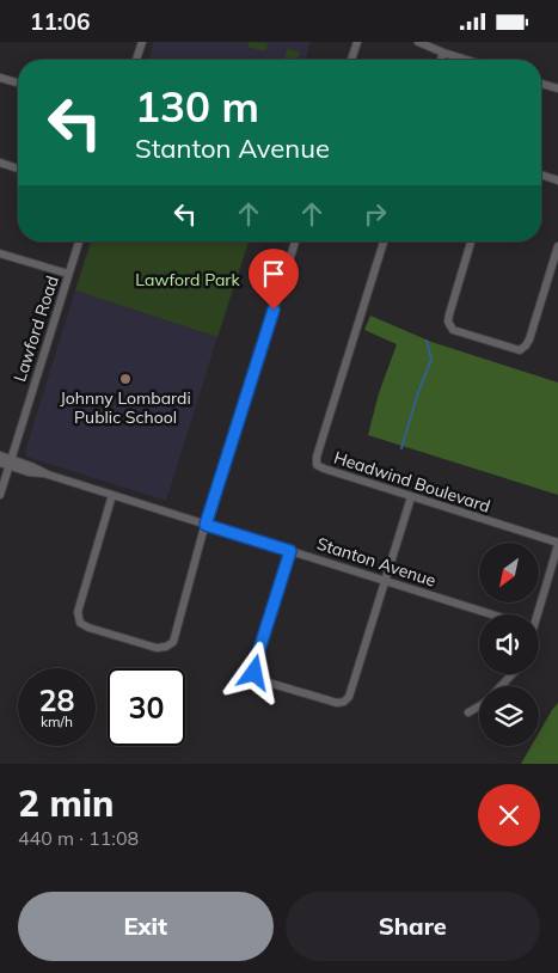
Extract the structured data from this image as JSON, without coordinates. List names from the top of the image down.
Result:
{
  "streets": {
    "street": ["Lawford Road", "Headwind Boulevard", "Stanton Avenue"]
  },
  "crossings": [
    ["Lawford Road", "Stanton Avenue"]
  ],
  "parks": ["Lawford Park"],
  "places": ["Johnny Lombardi Public School"],
  "north": "bottom left",
  "page": {
    "status": "11:06",
    "turn": ["130 m", "Stanton Avenue"],
    "speed": "28 km/h",
    "limit": "30",
    "heading": ["2 min", "440 m · 11:08"],
    "buttons": ["Exit", "Share"]
  }
}
